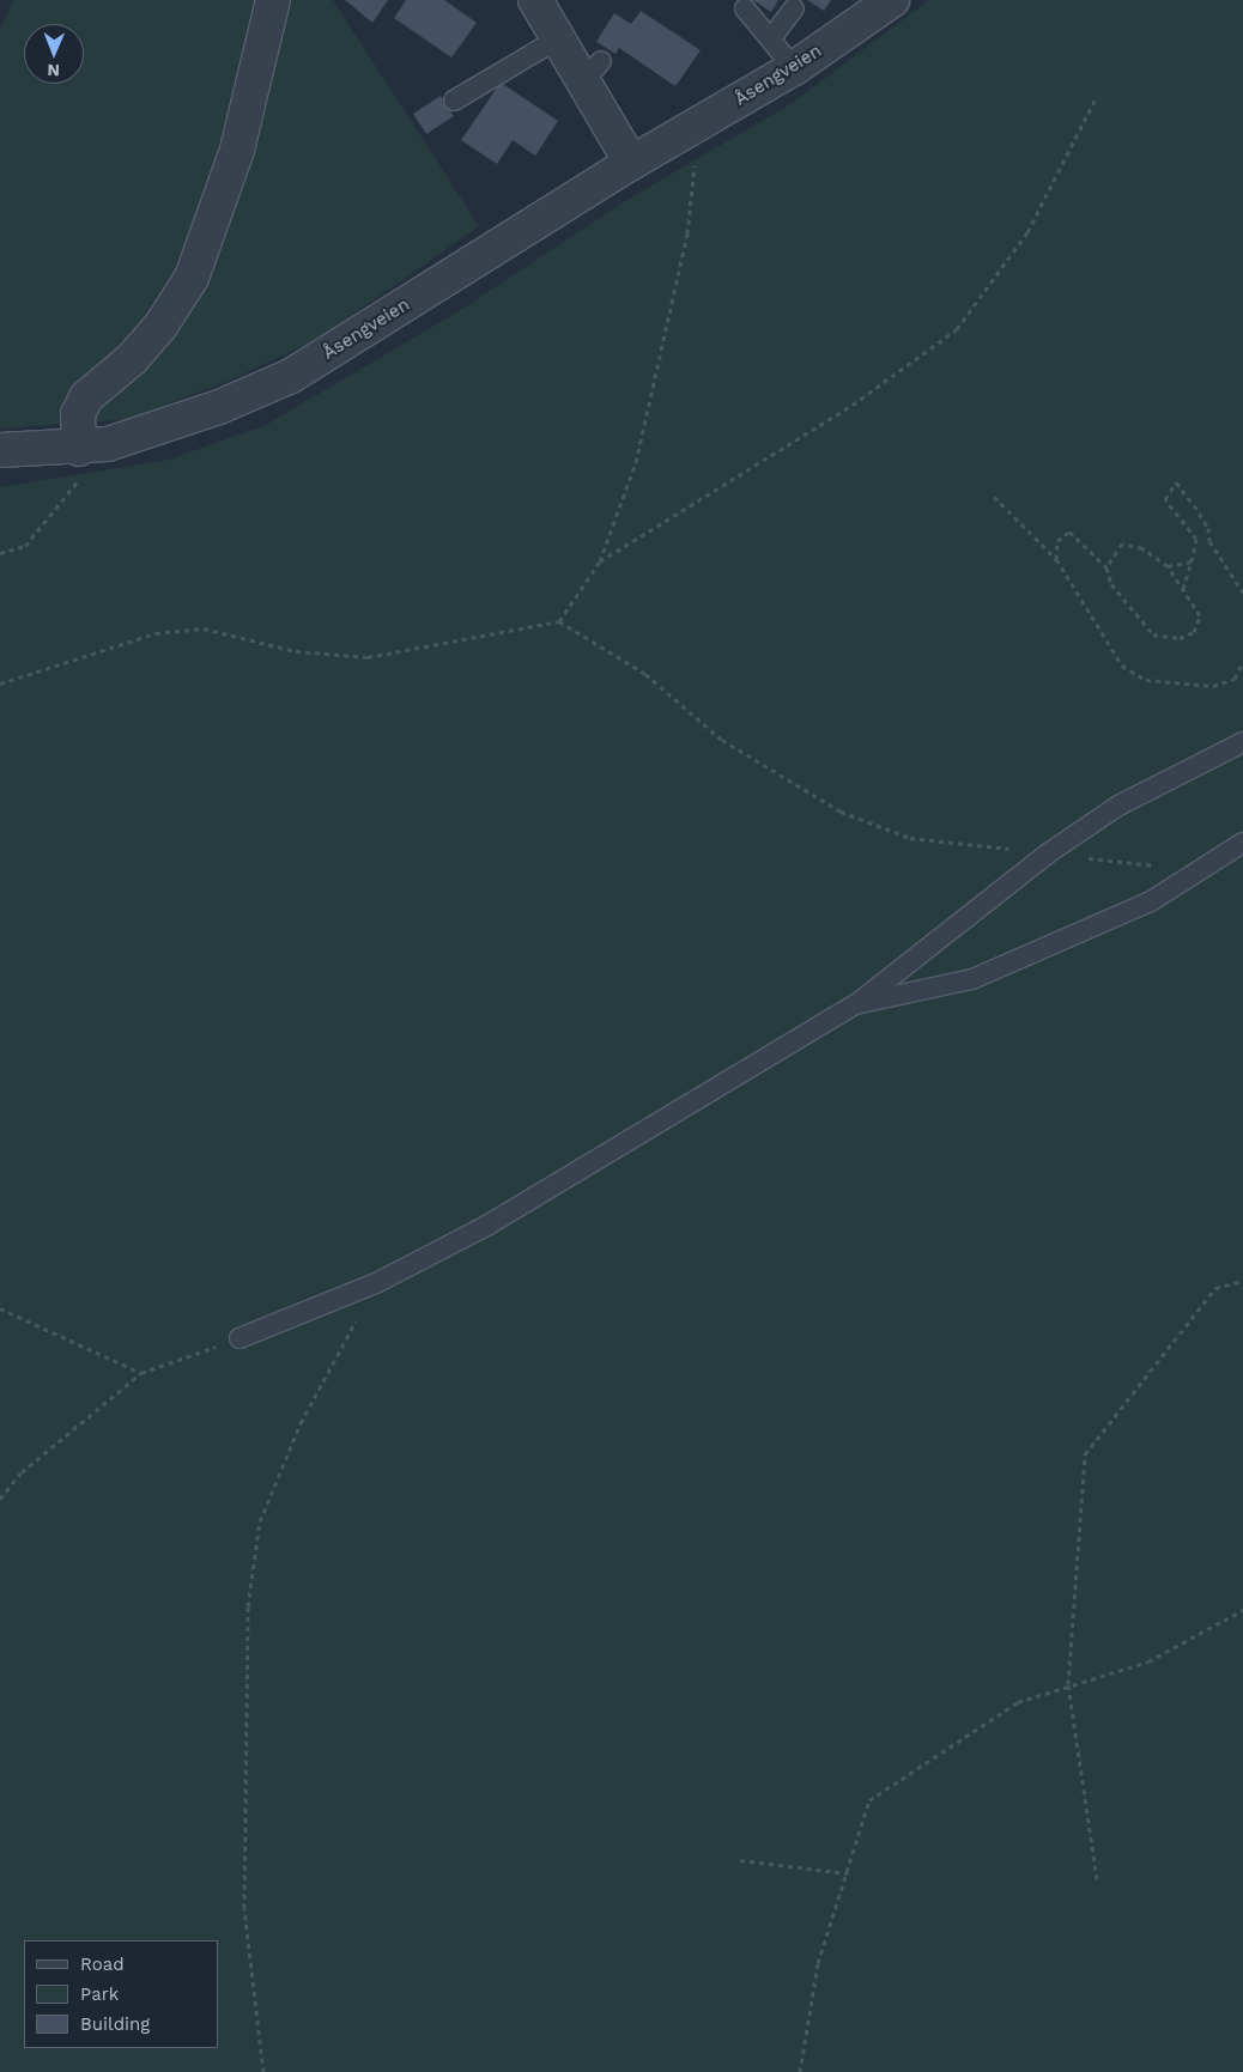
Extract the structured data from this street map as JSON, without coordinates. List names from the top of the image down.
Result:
{
  "streets": {
    "street": ["Åsengveien"]
  },
  "legend": ["Road", "Park", "Building"],
  "north": "bottom"
}
